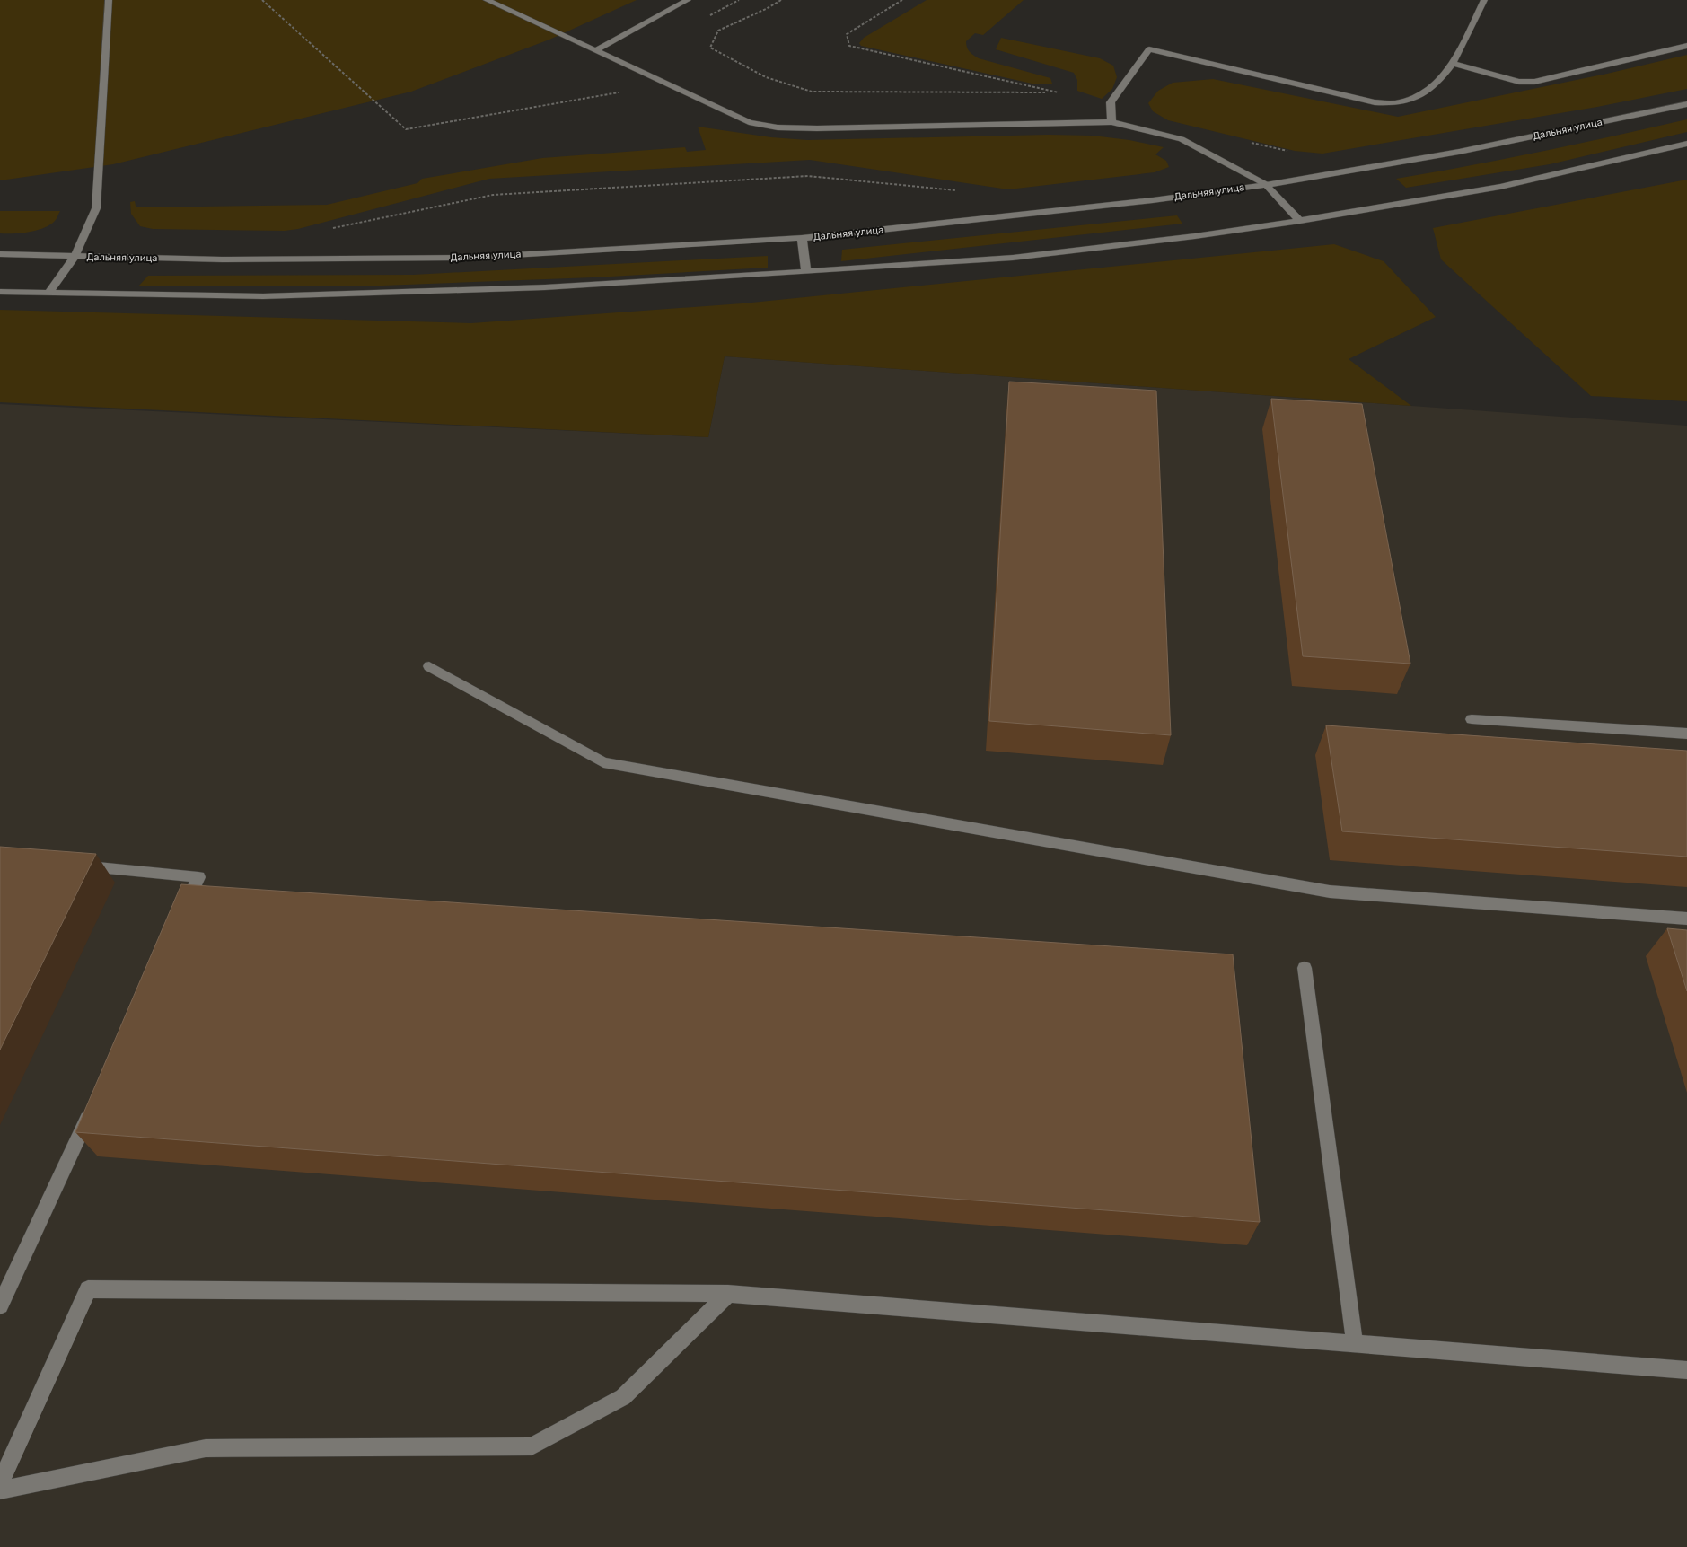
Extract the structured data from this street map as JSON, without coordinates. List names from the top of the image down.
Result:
{
  "streets": {
    "main road": ["Дальняя улица"]
  }
}
